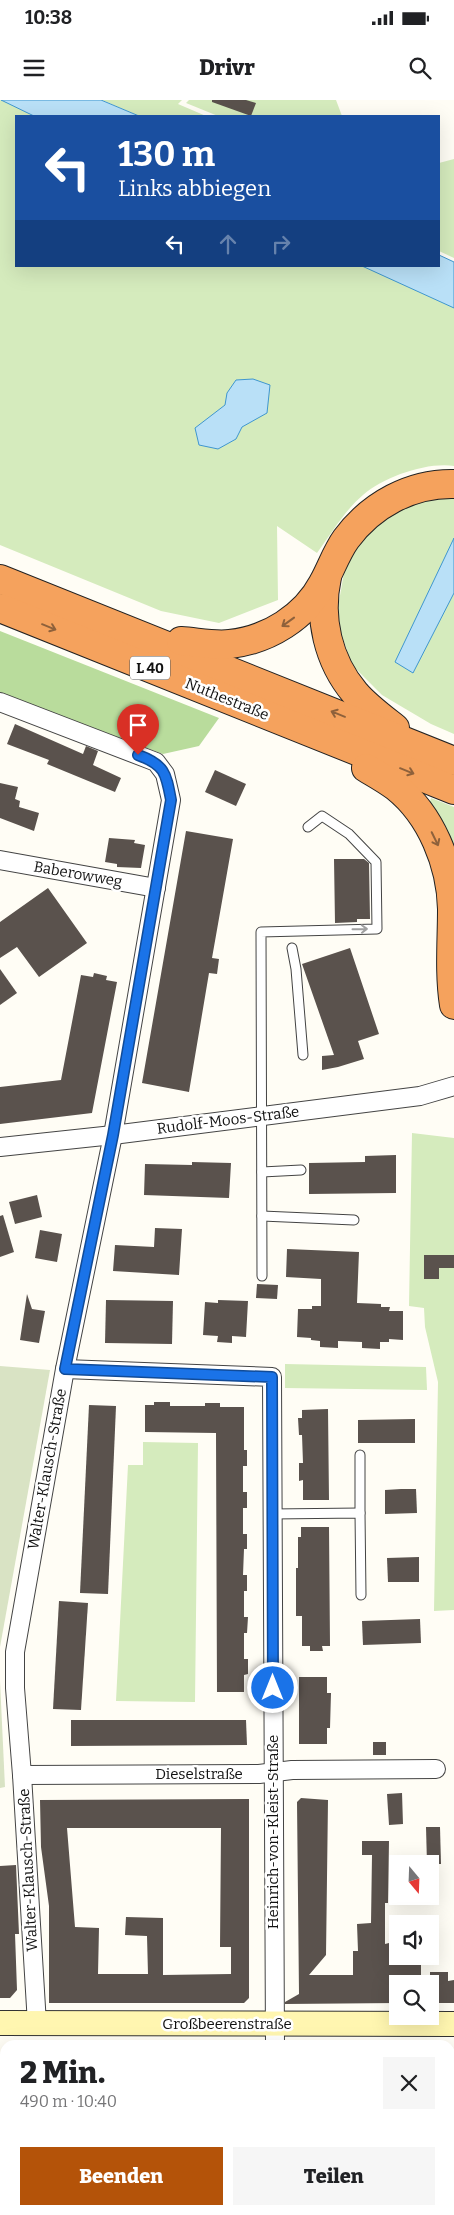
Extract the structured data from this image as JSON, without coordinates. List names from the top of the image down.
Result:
{
  "streets": {
    "highway": ["L 40", "Nuthestraße"],
    "street": [
      "Baberowweg",
      "Rudolf-Moos-Straße",
      "Walter-Klausch-Straße",
      "Dieselstraße",
      "Heinrich-von-Kleist-Straße",
      "Großbeerenstraße"
    ]
  },
  "crossings": [
    ["Baberowweg", "Walter-Klausch-Straße"],
    ["Rudolf-Moos-Straße", "Walter-Klausch-Straße"],
    ["Walter-Klausch-Straße", "Dieselstraße"],
    ["Walter-Klausch-Straße", "Heinrich-von-Kleist-Straße"],
    ["Walter-Klausch-Straße", "Großbeerenstraße"],
    ["Dieselstraße", "Heinrich-von-Kleist-Straße"],
    ["Heinrich-von-Kleist-Straße", "Großbeerenstraße"]
  ],
  "north": "bottom",
  "page": {
    "status": "10:38",
    "header": "Drivr",
    "turn": ["130 m", "Links abbiegen"],
    "heading": ["2 Min.", "490 m · 10:40"],
    "buttons": ["Beenden", "Teilen"]
  }
}
